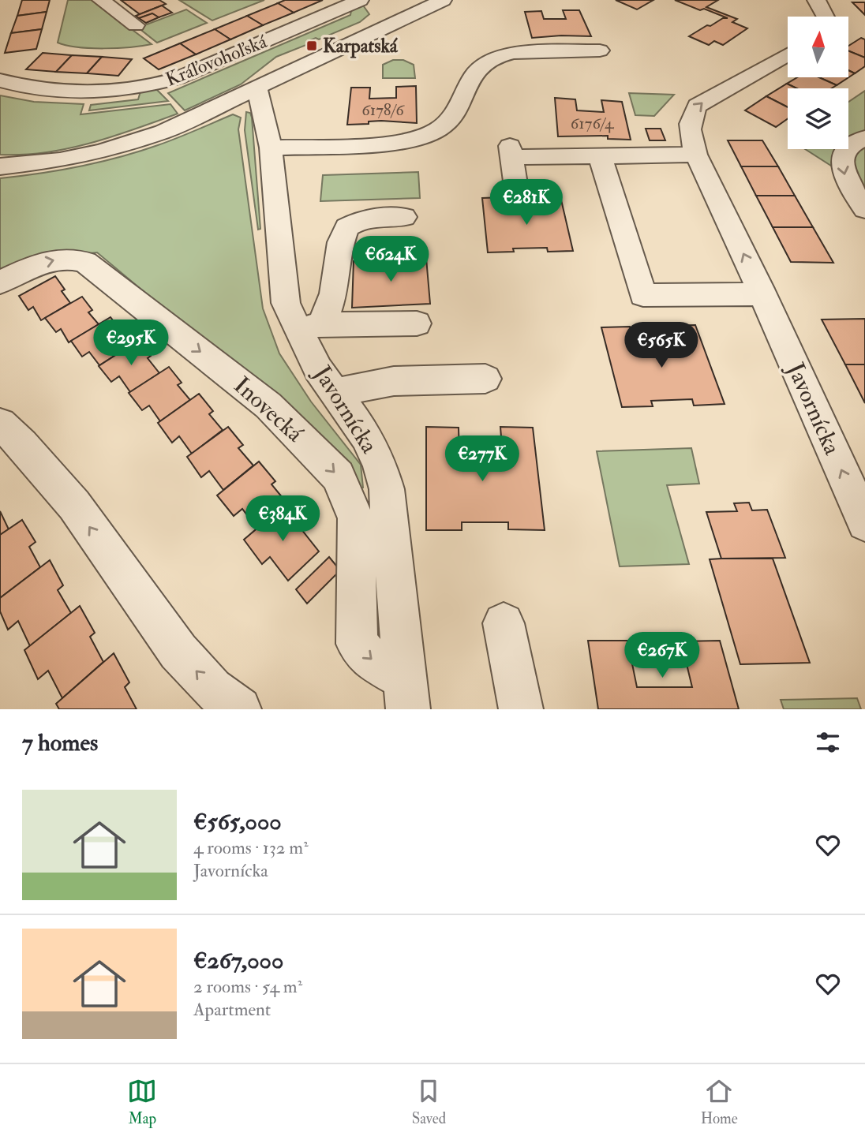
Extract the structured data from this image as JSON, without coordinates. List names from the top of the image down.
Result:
{
  "streets": {
    "street": ["Kráľovohoľská", "Javornícka", "Inovecká"]
  },
  "crossings": [
    ["Javornícka", "Inovecká"]
  ],
  "one_way": ["Javornícka"],
  "places": {
    "transit": ["Karpatská"]
  },
  "house_numbers": ["6178/6", "6176/4"],
  "north": "top",
  "page": {
    "price": [
      "€281K",
      "€624K",
      "€295K",
      "€565K",
      "€277K",
      "€384K",
      "€267K"
    ],
    "heading": "7 homes",
    "list": [
      {
        "name": "€565,000",
        "note": "4 rooms · 132 m² · Javornícka"
      },
      {
        "name": "€267,000",
        "note": "2 rooms · 54 m² · Apartment"
      }
    ],
    "tabs": ["Map", "Saved", "Home"]
  }
}
